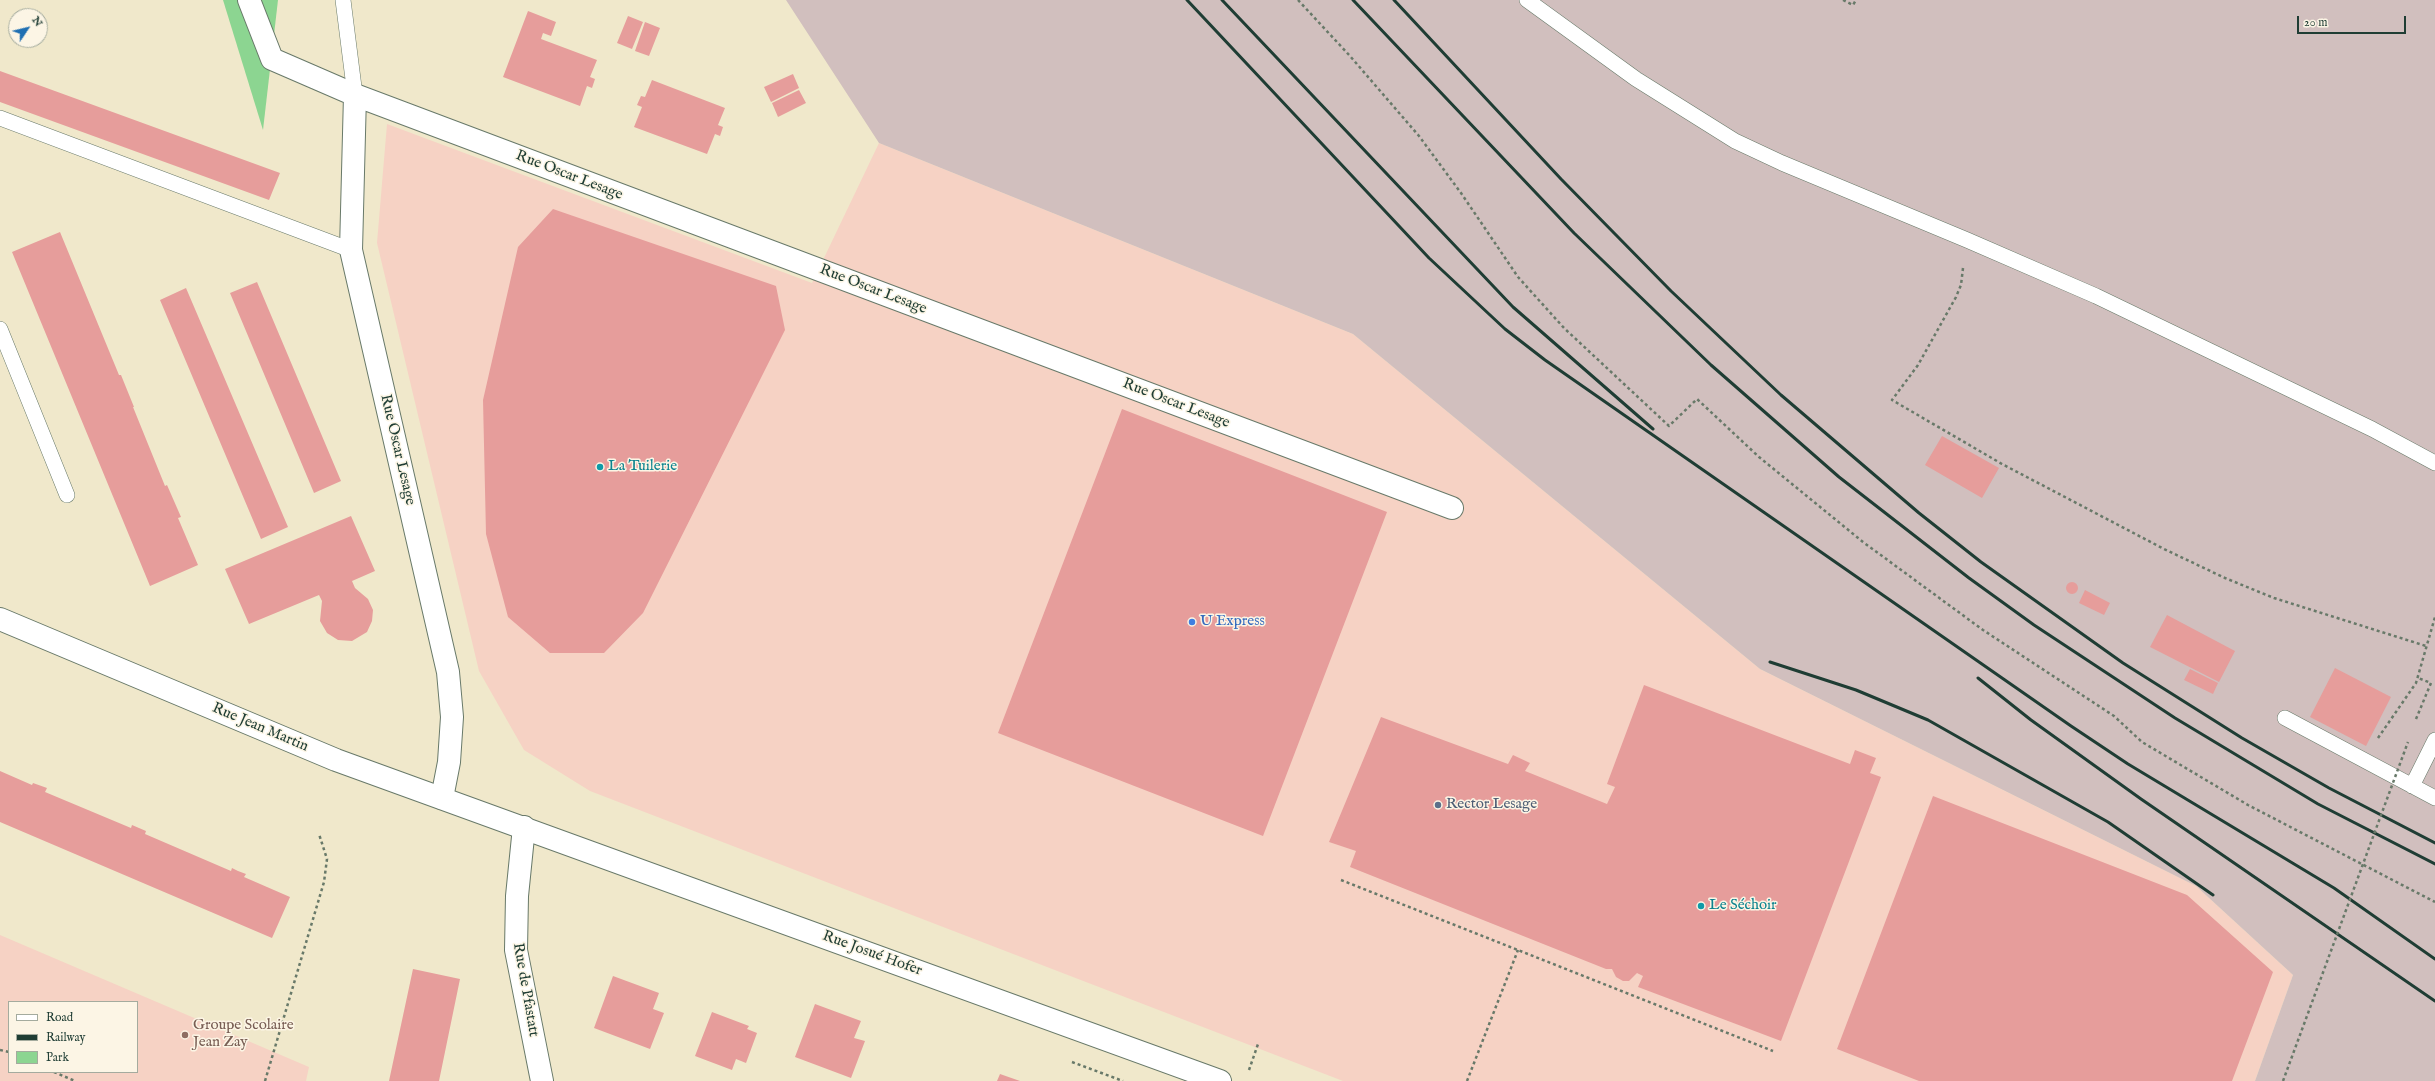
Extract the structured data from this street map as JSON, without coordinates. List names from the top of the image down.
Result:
{
  "streets": {
    "street": [
      "Rue Oscar Lesage",
      "Rue Jean Martin",
      "Rue Josué Hofer",
      "Rue de Pfastatt"
    ]
  },
  "crossings": [
    ["Rue Oscar Lesage", "Rue Jean Martin"],
    ["Rue Jean Martin", "Rue Josué Hofer"],
    ["Rue Jean Martin", "Rue de Pfastatt"],
    ["Rue Josué Hofer", "Rue de Pfastatt"]
  ],
  "places": [
    "La Tuilerie",
    "U Express",
    "Rector Lesage",
    "Le Séchoir",
    "Groupe Scolaire Jean Zay"
  ],
  "legend": ["Road", "Railway", "Park"],
  "scale_bar": "20 m",
  "north": "top right"
}
